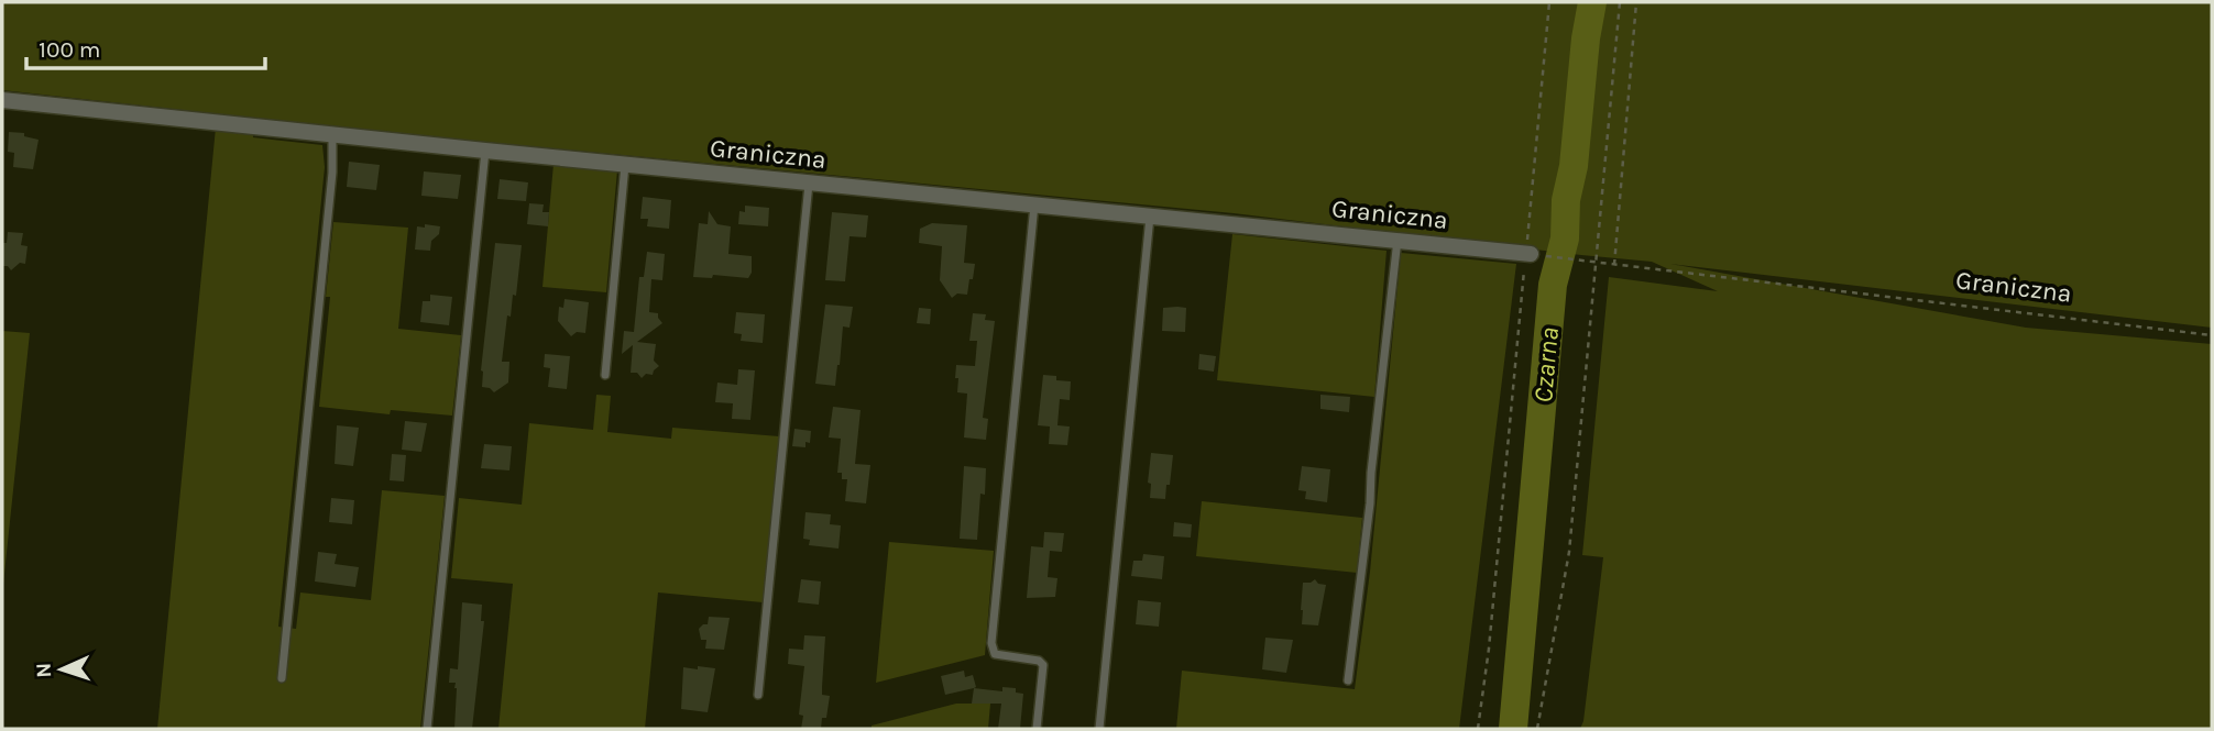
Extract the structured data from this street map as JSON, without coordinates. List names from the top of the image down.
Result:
{
  "streets": {
    "street": ["Graniczna"]
  },
  "water": ["Czarna"],
  "scale_bar": "100 m",
  "north": "left"
}
